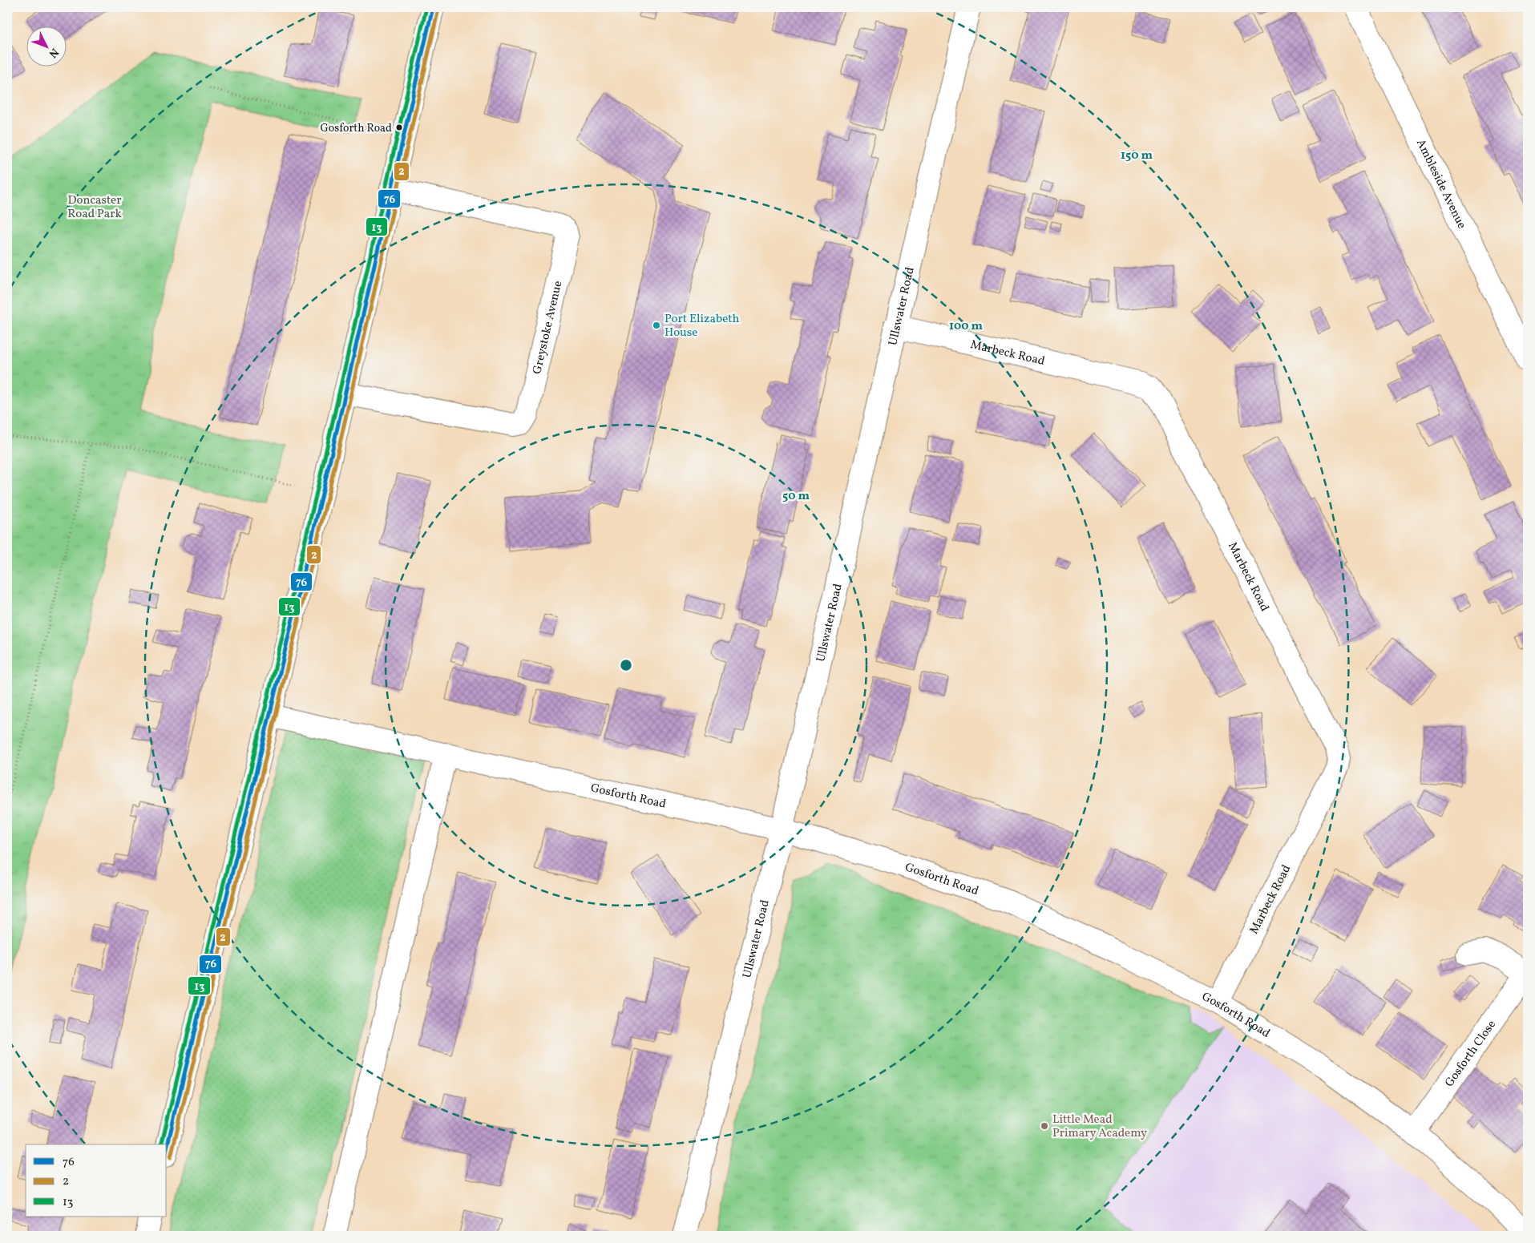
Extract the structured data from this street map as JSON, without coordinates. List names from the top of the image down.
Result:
{
  "streets": {
    "street": [
      "Ambleside Avenue",
      "Ullswater Road",
      "Greystoke Avenue",
      "Marbeck Road",
      "Gosforth Road",
      "Gosforth Close"
    ]
  },
  "crossings": [
    ["Ullswater Road", "Marbeck Road"],
    ["Ullswater Road", "Gosforth Road"],
    ["Marbeck Road", "Gosforth Road"],
    ["Gosforth Road", "Gosforth Close"]
  ],
  "parks": ["Doncaster Road Park"],
  "places": ["Gosforth Road", "Port Elizabeth House", "Little Mead Primary Academy"],
  "lines": ["transit line 76", "transit line 13", "transit line 2"],
  "legend": ["76", "2", "13"],
  "north": "bottom right",
  "rings": ["150 m", "100 m", "50 m"]
}
